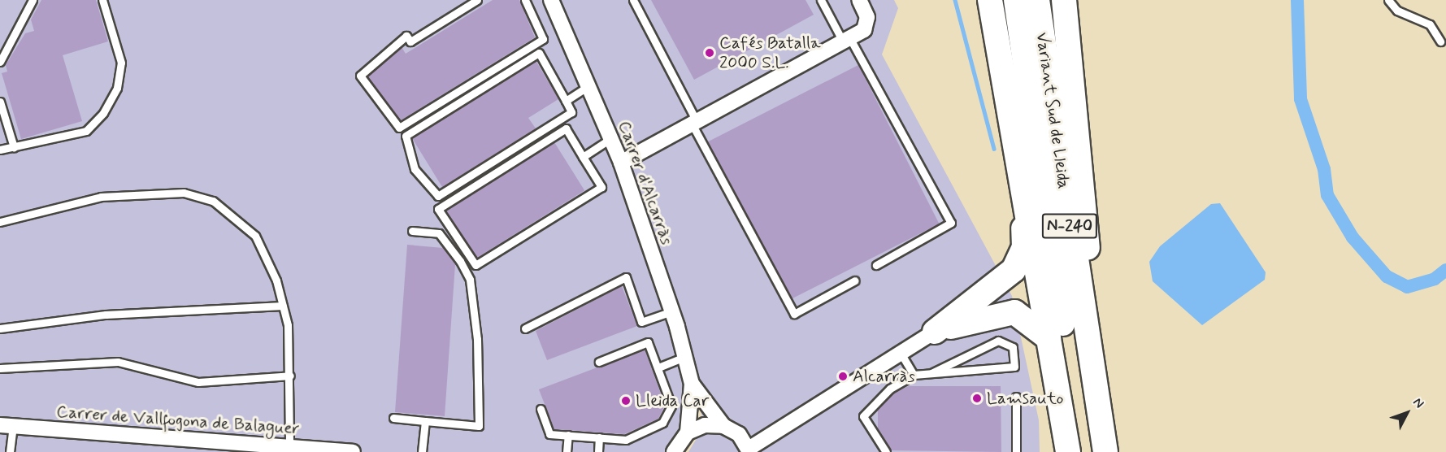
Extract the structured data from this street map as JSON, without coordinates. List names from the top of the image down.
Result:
{
  "streets": {
    "highway": ["Variant Sud de Lleida", "N-240"],
    "street": ["Carrer d'Alcarràs", "Carrer de Vallfogona de Balaguer"]
  },
  "crossings": [
    ["Variant Sud de Lleida", "N-240"]
  ],
  "places": [
    "Cafés Batalla 2000 S.L.",
    "Alcarràs",
    "Lamsauto",
    "Lleida Car"
  ],
  "north": "top right"
}
